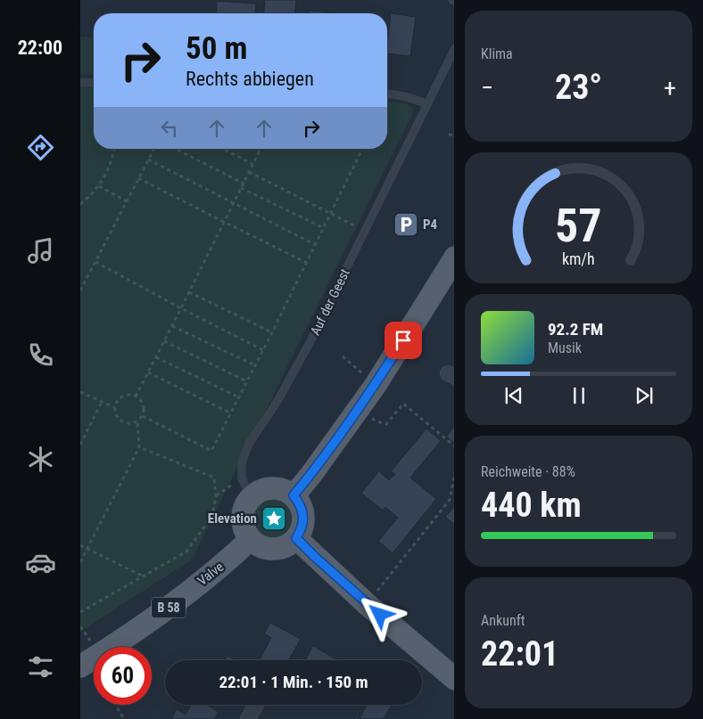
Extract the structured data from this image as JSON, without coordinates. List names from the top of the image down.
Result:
{
  "streets": {
    "main road": ["Valve", "B 58"],
    "lane": ["Auf der Geest"]
  },
  "crossings": [
    ["Auf der Geest", "Valve"]
  ],
  "places": {
    "parking": ["P4"],
    "place": ["Elevation"]
  },
  "page": {
    "tabs": "22:00",
    "tile": [
      "Klima",
      ["Reichweite · 88%", "440 km"],
      ["Ankunft", "22:01"]
    ],
    "turn": ["50 m", "Rechts abbiegen"],
    "heat": ["−", "23°", "+"],
    "song": ["92.2 FM", "Musik"],
    "limit": "60",
    "trip": "22:01 · 1 Min. · 150 m",
    "gauge": ["57", "km/h"]
  }
}
